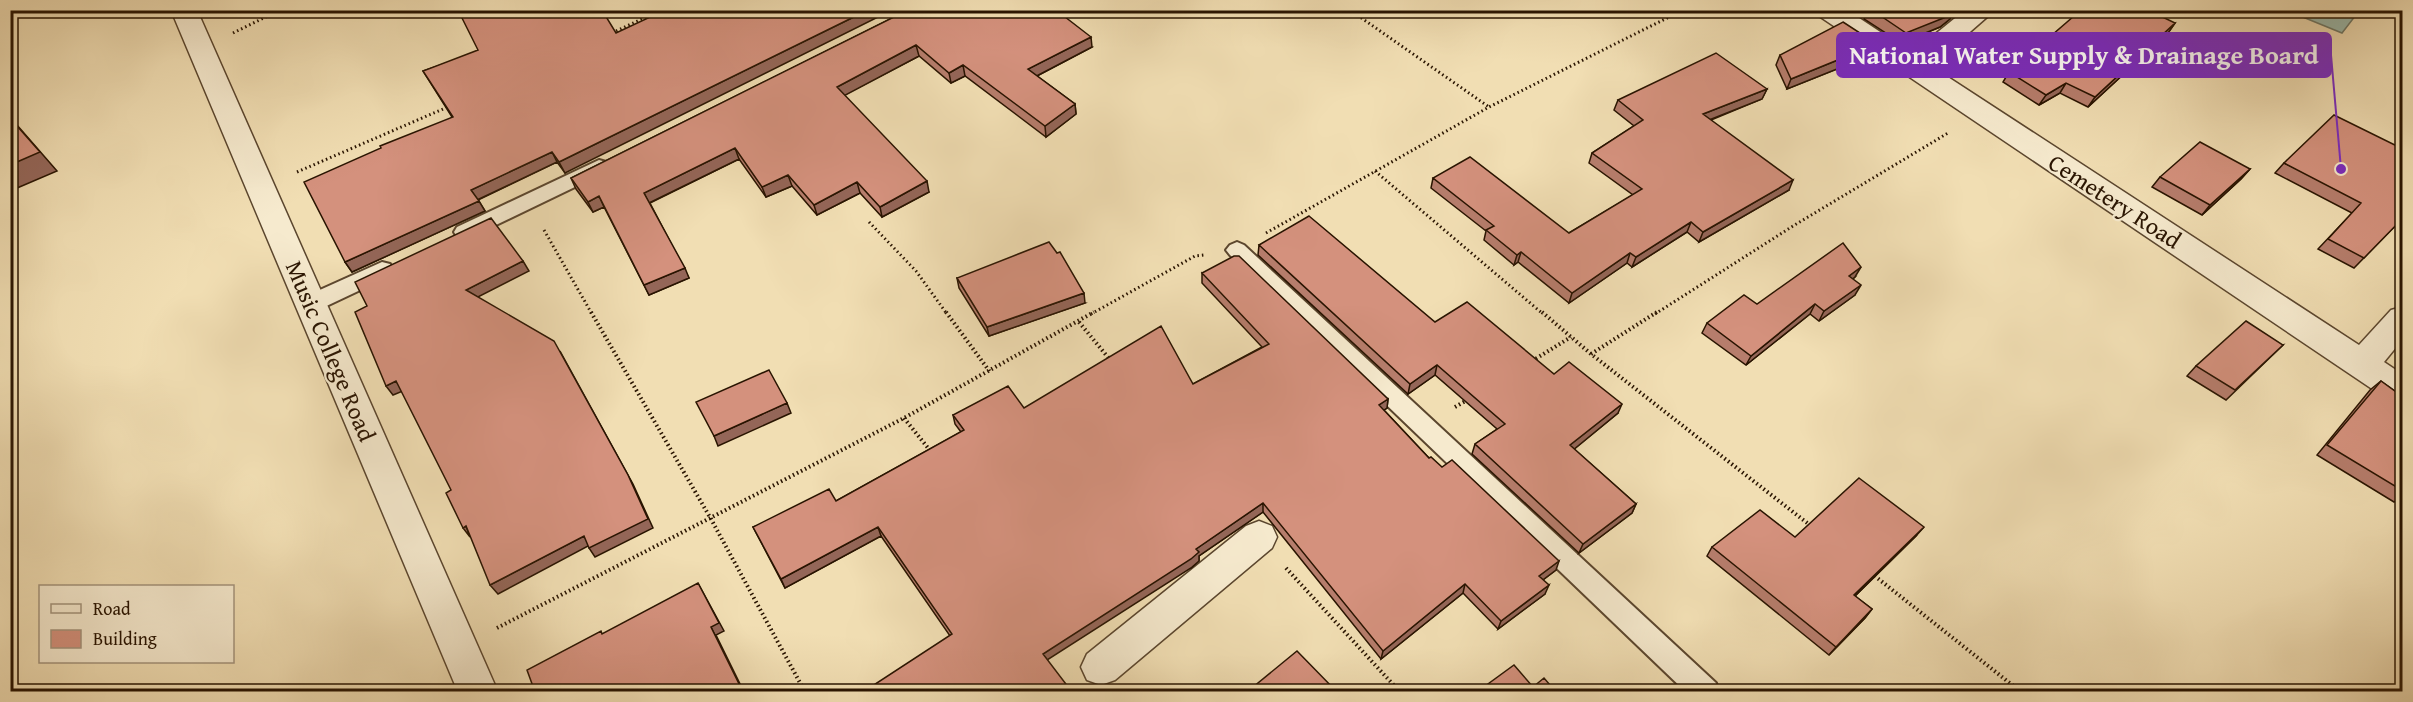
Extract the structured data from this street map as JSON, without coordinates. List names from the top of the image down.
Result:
{
  "streets": {
    "street": ["Cemetery Road", "Music College Road"]
  },
  "places": ["National Water Supply & Drainage Board"],
  "legend": ["Road", "Building"]
}
